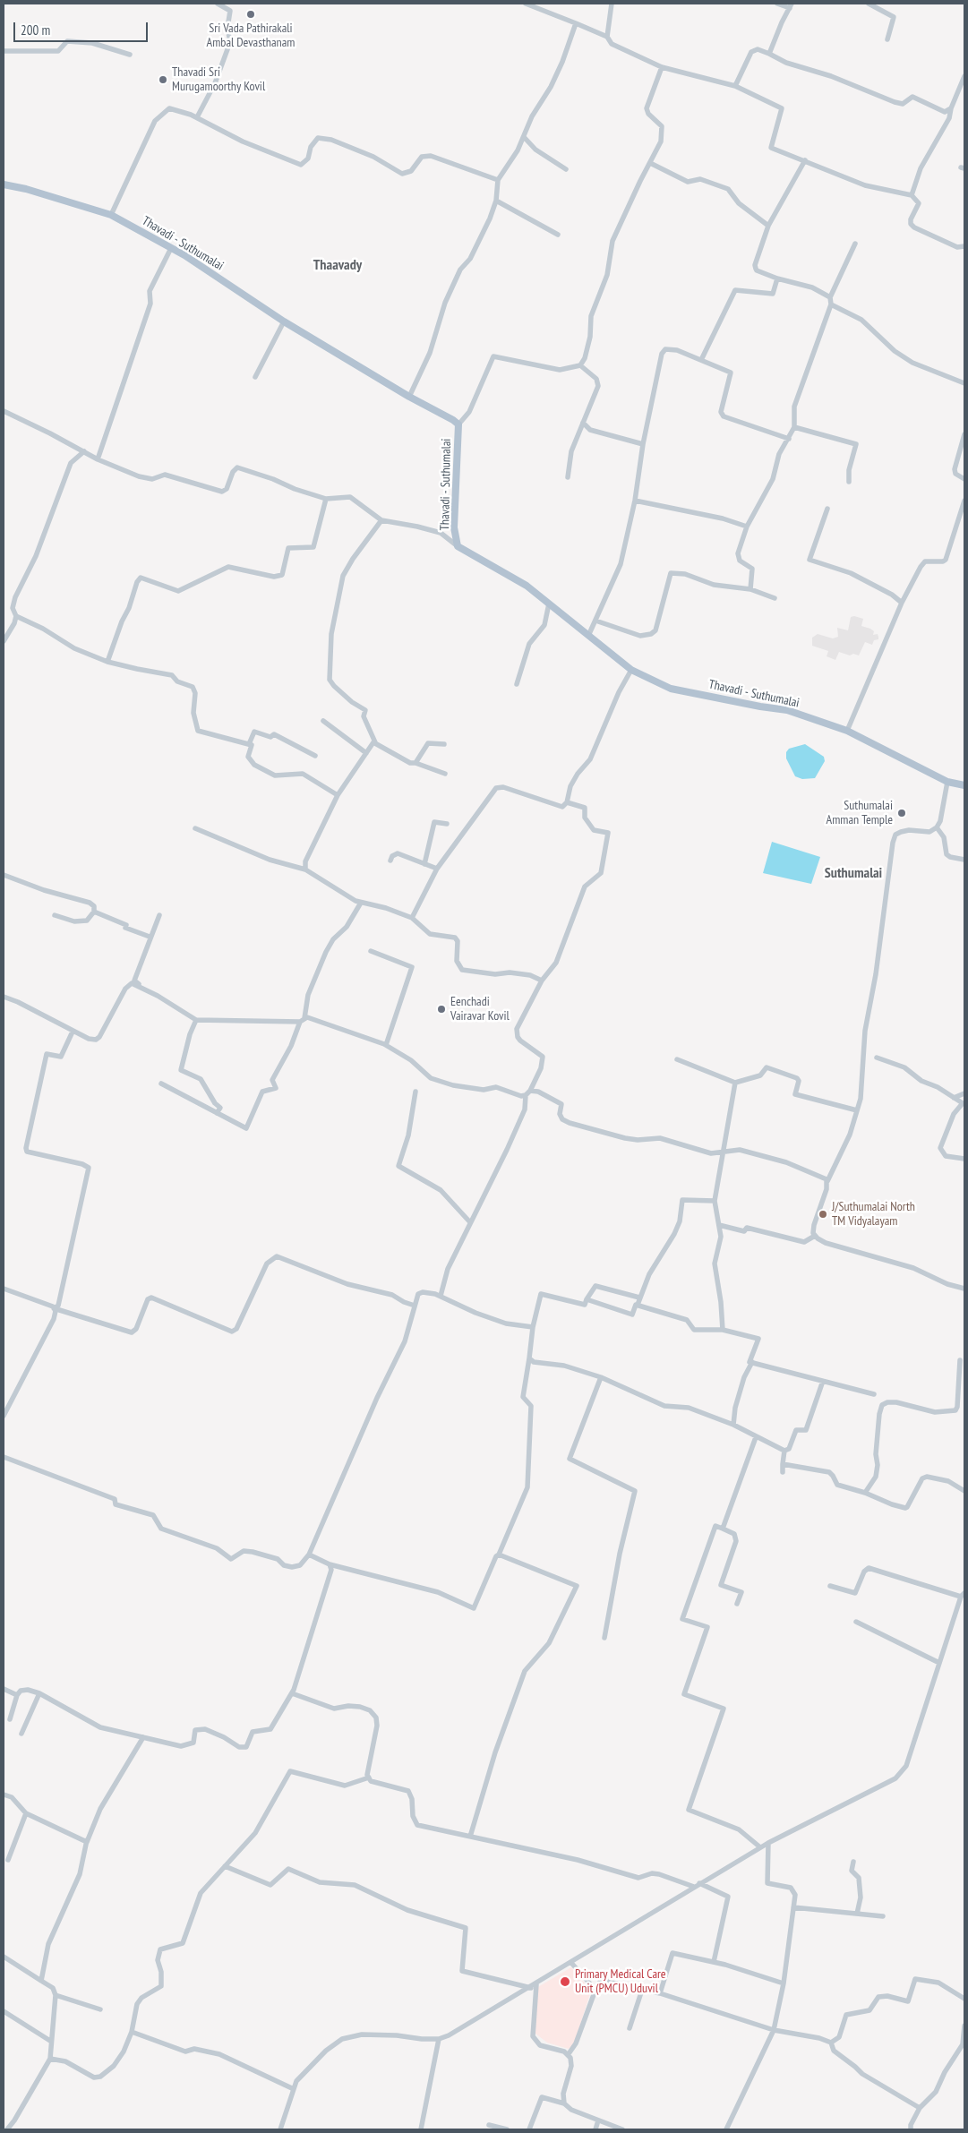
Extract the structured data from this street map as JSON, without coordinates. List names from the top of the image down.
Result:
{
  "streets": {
    "main road": ["Thavadi - Suthumalai"]
  },
  "districts": ["Thaavady", "Suthumalai"],
  "places": [
    "Sri Vada Pathirakali Ambal Devasthanam",
    "Thavadi Sri Murugamoorthy Kovil",
    "Suthumalai Amman Temple",
    "Eenchadi Vairavar Kovil",
    "J/Suthumalai North TM Vidyalayam",
    "Primary Medical Care Unit (PMCU) Uduvil"
  ],
  "scale_bar": "200 m"
}
